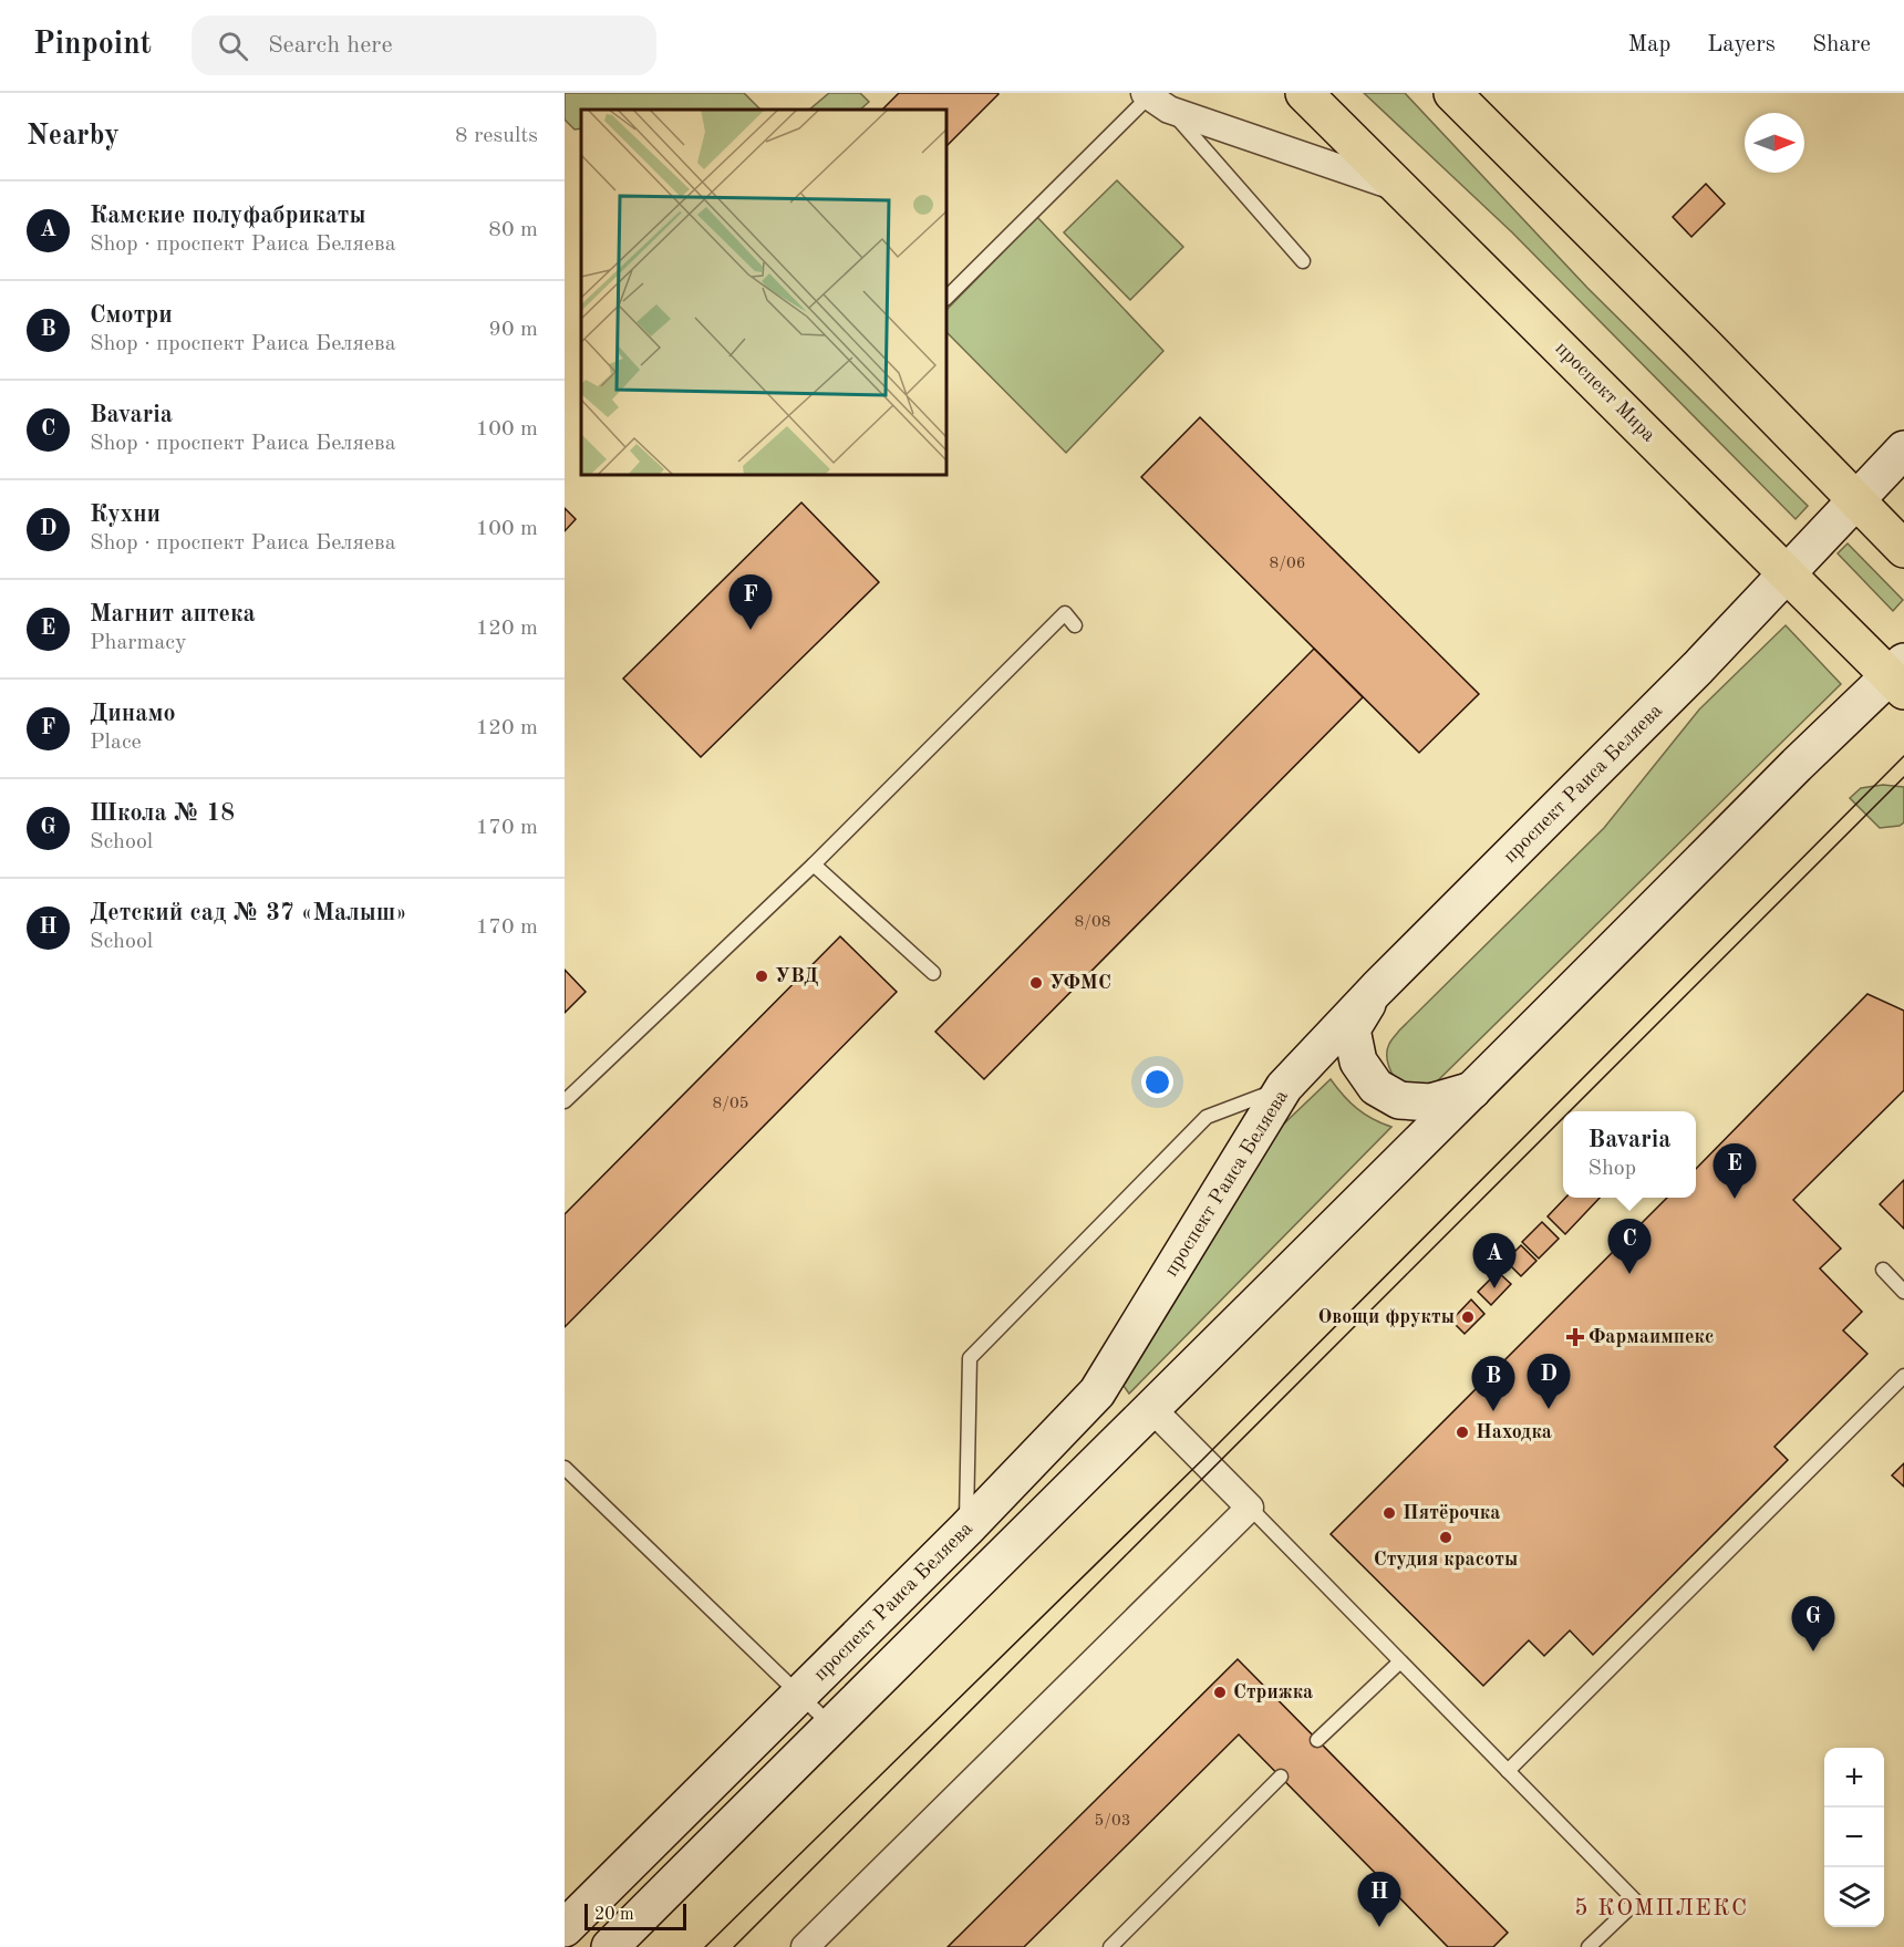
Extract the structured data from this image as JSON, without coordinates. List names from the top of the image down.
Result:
{
  "streets": {
    "main road": ["проспект Мира"],
    "street": ["проспект Раиса Беляева"]
  },
  "crossings": [
    ["проспект Мира", "проспект Раиса Беляева"]
  ],
  "districts": ["5 КОМПЛЕКС"],
  "places": {
    "other": [
      "УВД",
      "УФМС",
      "Овощи фрукты",
      "Находка",
      "Пятёрочка",
      "Студия красоты",
      "Стрижка"
    ],
    "health": ["Фармаимпекс"]
  },
  "house_numbers": [
    "8/06",
    "8/08",
    "8/05",
    "5/03"
  ],
  "scale_bar": "20 m",
  "north": "right",
  "page": {
    "header": "Pinpoint",
    "search": "Search here",
    "nav": ["Map", "Layers", "Share"],
    "heading": ["Nearby", "8 results"],
    "list": [
      {
        "mark": "A",
        "name": "Камские полуфабрикаты",
        "note": "Shop · проспект Раиса Беляева",
        "value": "80 m"
      },
      {
        "mark": "B",
        "name": "Смотри",
        "note": "Shop · проспект Раиса Беляева",
        "value": "90 m"
      },
      {
        "mark": "C",
        "name": "Bavaria",
        "note": "Shop · проспект Раиса Беляева",
        "value": "100 m"
      },
      {
        "mark": "D",
        "name": "Кухни",
        "note": "Shop · проспект Раиса Беляева",
        "value": "100 m"
      },
      {
        "mark": "E",
        "name": "Магнит аптека",
        "note": "Pharmacy",
        "value": "120 m"
      },
      {
        "mark": "F",
        "name": "Динамо",
        "note": "Place",
        "value": "120 m"
      },
      {
        "mark": "G",
        "name": "Школа № 18",
        "note": "School",
        "value": "170 m"
      },
      {
        "mark": "H",
        "name": "Детский сад № 37 «Малыш»",
        "note": "School",
        "value": "170 m"
      }
    ],
    "pins": [
      "F",
      "E",
      "C",
      "A",
      "D",
      "B",
      "G",
      "H"
    ],
    "popup": ["Bavaria", "Shop"],
    "map_buttons": ["+", "−"],
    "scale": "20 m"
  }
}
